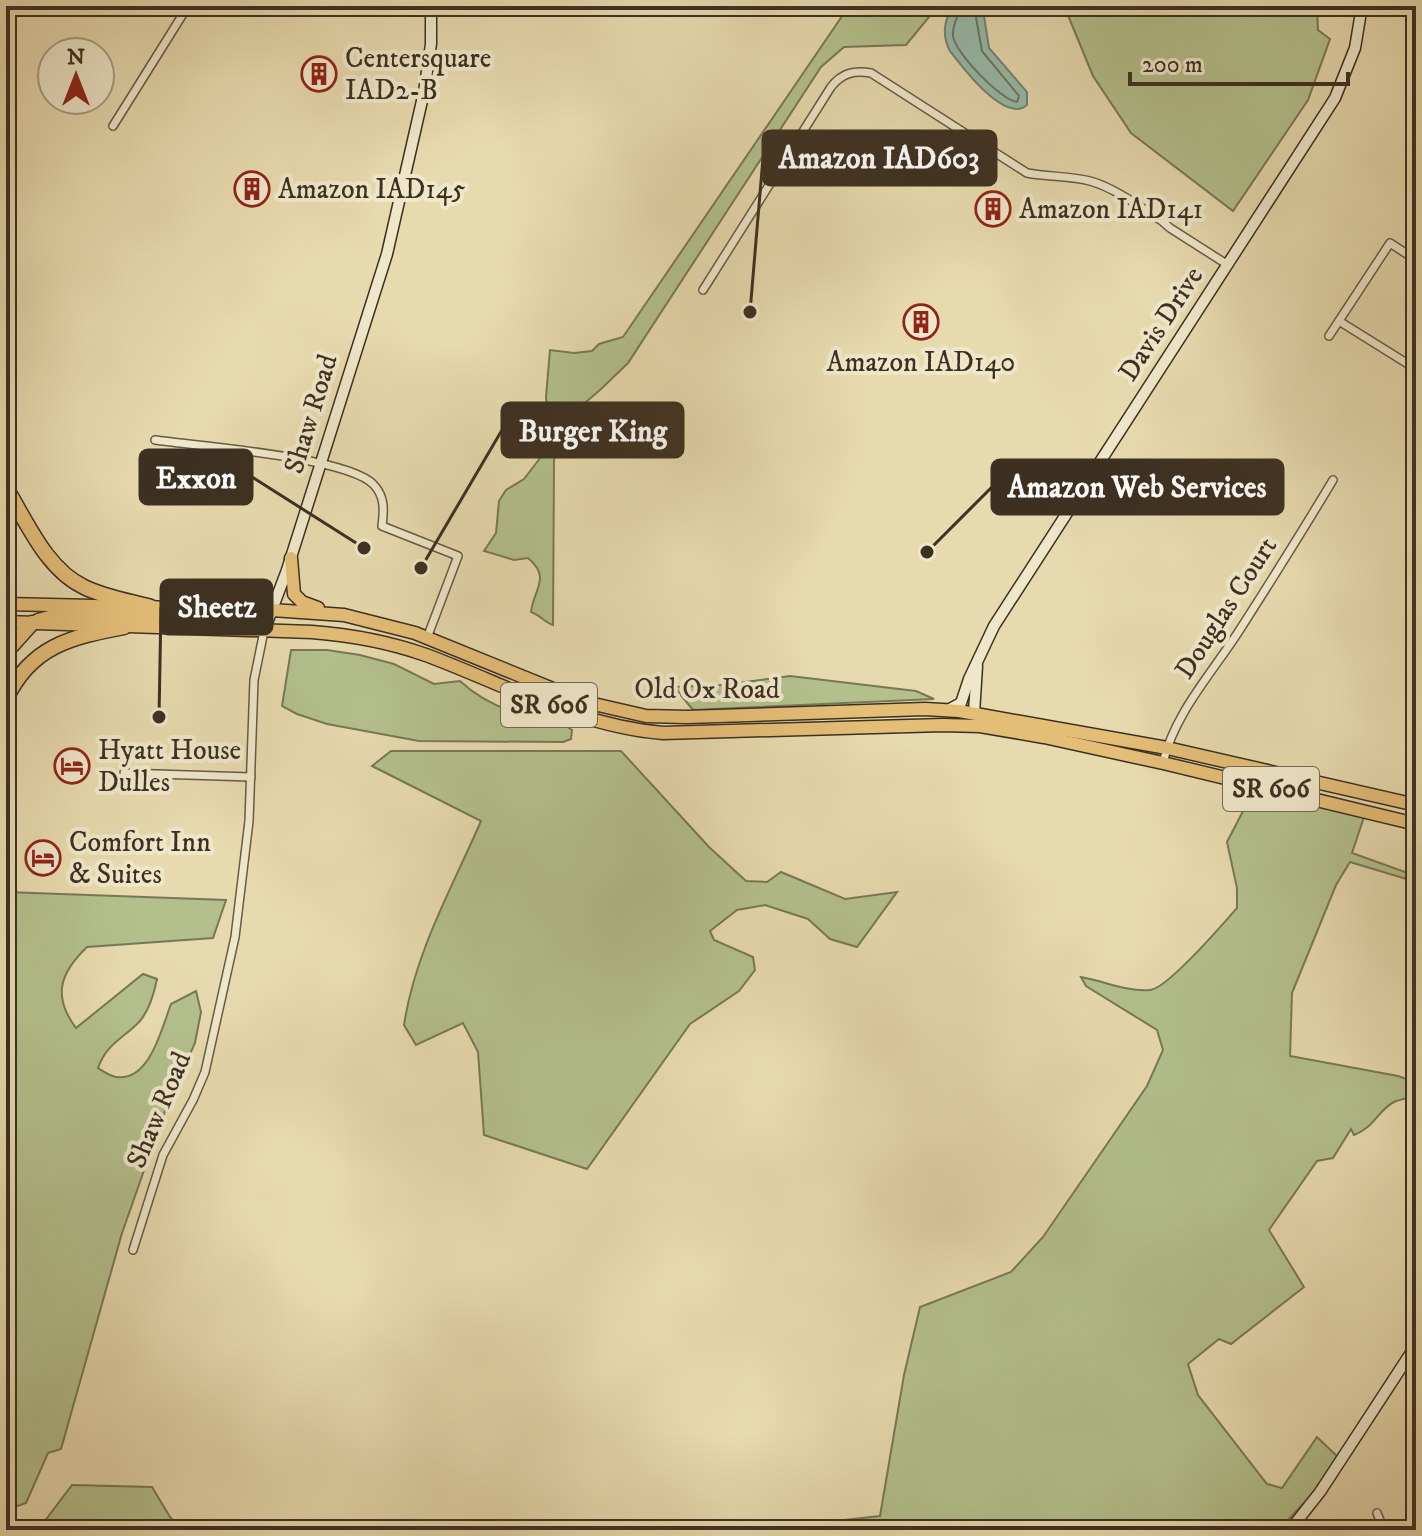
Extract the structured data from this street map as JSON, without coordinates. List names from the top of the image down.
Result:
{
  "streets": {
    "main road": ["Old Ox Road", "SR 606"],
    "street": ["Davis Drive", "Shaw Road", "Douglas Court"]
  },
  "crossings": [
    ["Davis Drive", "Old Ox Road"],
    ["Shaw Road", "Old Ox Road"],
    ["Douglas Court", "Old Ox Road"]
  ],
  "places": {
    "building": [
      "Centersquare IAD2-B",
      "Amazon IAD145",
      "Amazon IAD141",
      "Amazon IAD140"
    ],
    "other": [
      "Amazon IAD603",
      "Exxon",
      "Amazon Web Services",
      "Burger King",
      "Sheetz"
    ],
    "hotel": ["Hyatt House Dulles", "Comfort Inn & Suites"]
  },
  "scale_bar": "200 m",
  "north": "top"
}
